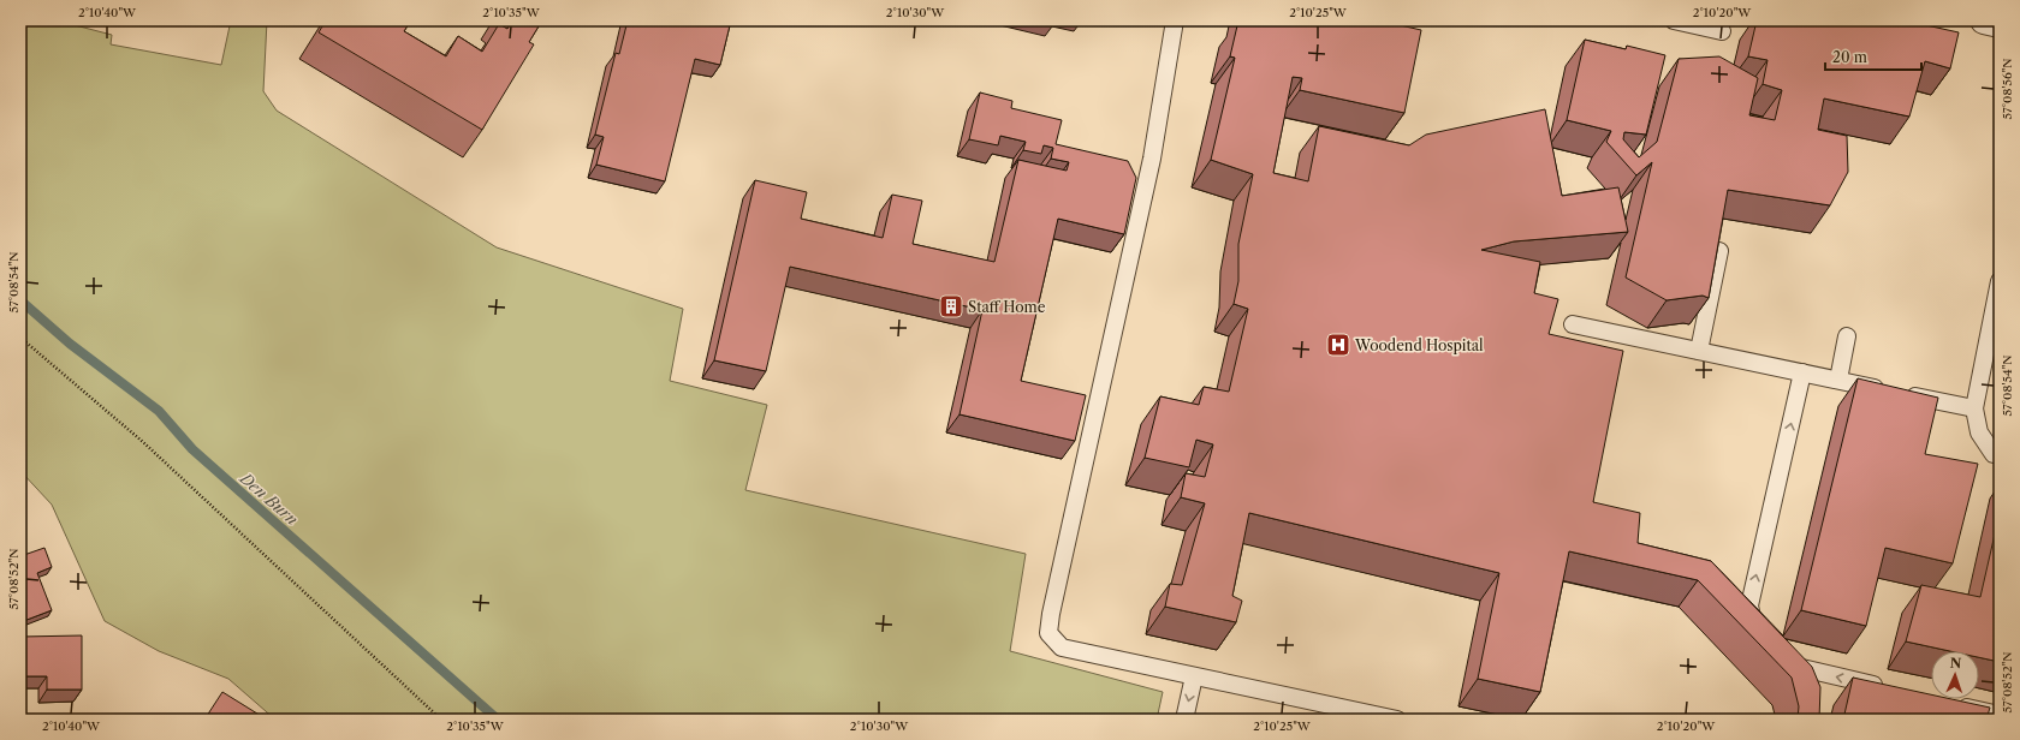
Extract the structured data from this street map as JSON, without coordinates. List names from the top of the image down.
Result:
{
  "water": ["Den Burn"],
  "places": {
    "building": ["Staff Home"],
    "hospital": ["Woodend Hospital"]
  },
  "scale_bar": "20 m",
  "north": "top",
  "coordinates": [
    "2°10'40\"W",
    "2°10'35\"W",
    "2°10'30\"W",
    "2°10'25\"W",
    "2°10'20\"W",
    "57°08'56\"N",
    "57°08'54\"N",
    "57°08'52\"N"
  ]
}
